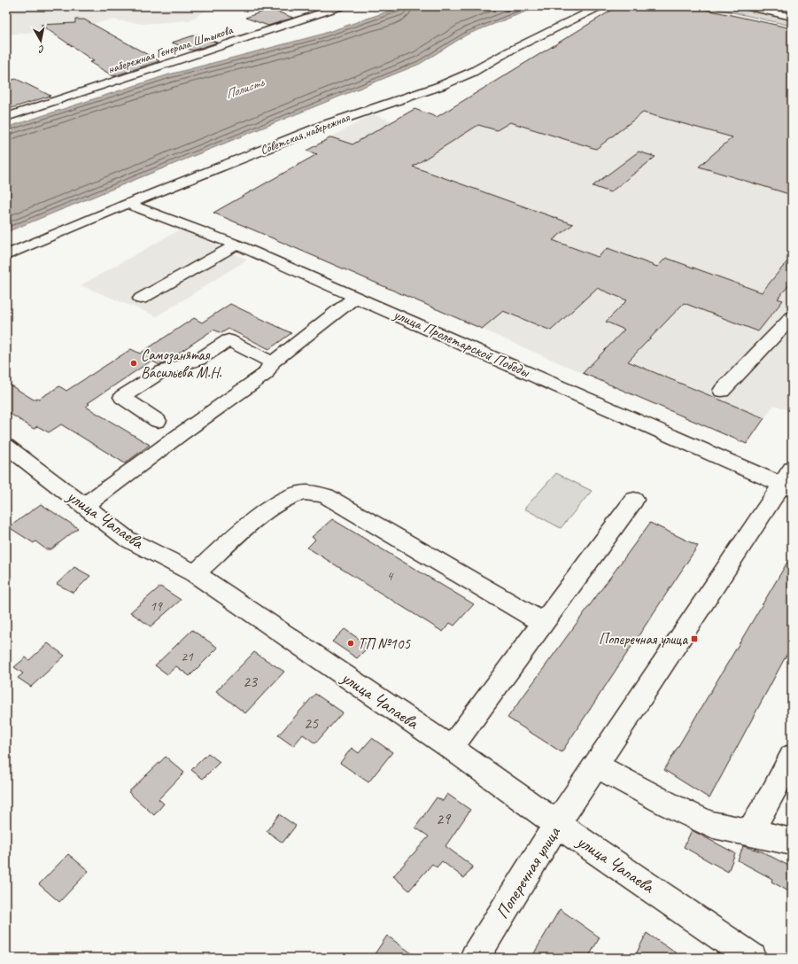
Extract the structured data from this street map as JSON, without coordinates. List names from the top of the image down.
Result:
{
  "streets": {
    "street": [
      "набережная Генерала Штыкова",
      "Советская набережная",
      "улица Пролетарской Победы",
      "улица Чапаева",
      "Поперечная улица"
    ]
  },
  "crossings": [
    ["Советская набережная", "улица Пролетарской Победы"],
    ["улица Пролетарской Победы", "Поперечная улица"],
    ["улица Чапаева", "Поперечная улица"]
  ],
  "water": ["Полисть"],
  "places": {
    "other": ["Самозанятая Васильева М.Н.", "ТП №105"],
    "transit": ["Поперечная улица"]
  },
  "house_numbers": [
    "4",
    "19",
    "21",
    "23",
    "25",
    "29"
  ],
  "north": "bottom"
}
